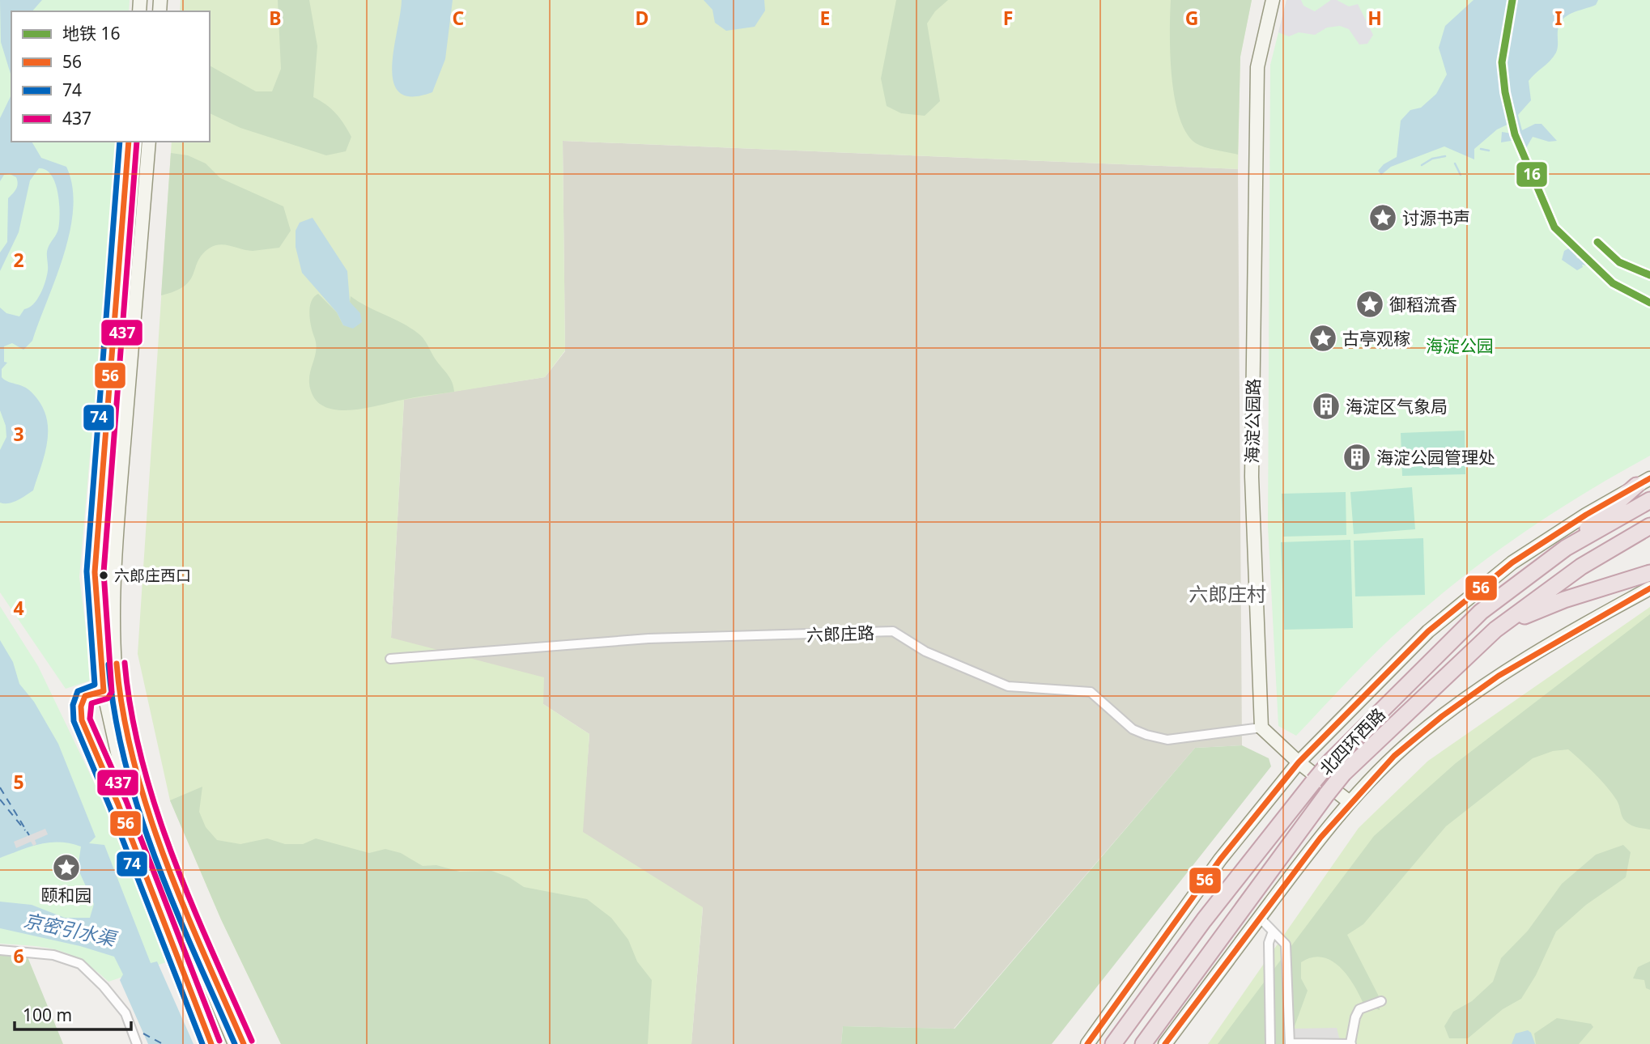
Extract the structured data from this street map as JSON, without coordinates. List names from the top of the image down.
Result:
{
  "streets": {
    "highway": ["北四环西路"],
    "street": ["海淀公园路", "六郎庄路"]
  },
  "crossings": [
    ["海淀公园路", "六郎庄路"]
  ],
  "districts": ["六郎庄村"],
  "water": ["京密引水渠"],
  "parks": ["海淀公园"],
  "places": {
    "place": [
      "讨源书声",
      "御稻流香",
      "古亭观稼",
      "颐和园"
    ],
    "building": ["海淀区气象局", "海淀公园管理处"],
    "other": ["六郎庄西口"]
  },
  "lines": [
    "metro line 16",
    "transit line 56",
    "transit line 74",
    "transit line 437"
  ],
  "legend": [
    "地铁 16",
    "56",
    "74",
    "437"
  ],
  "scale_bar": "100 m",
  "grid": {
    "columns": [
      "B",
      "C",
      "D",
      "E",
      "F",
      "G",
      "H",
      "I"
    ],
    "rows": [
      "2",
      "3",
      "4",
      "5",
      "6"
    ]
  }
}
